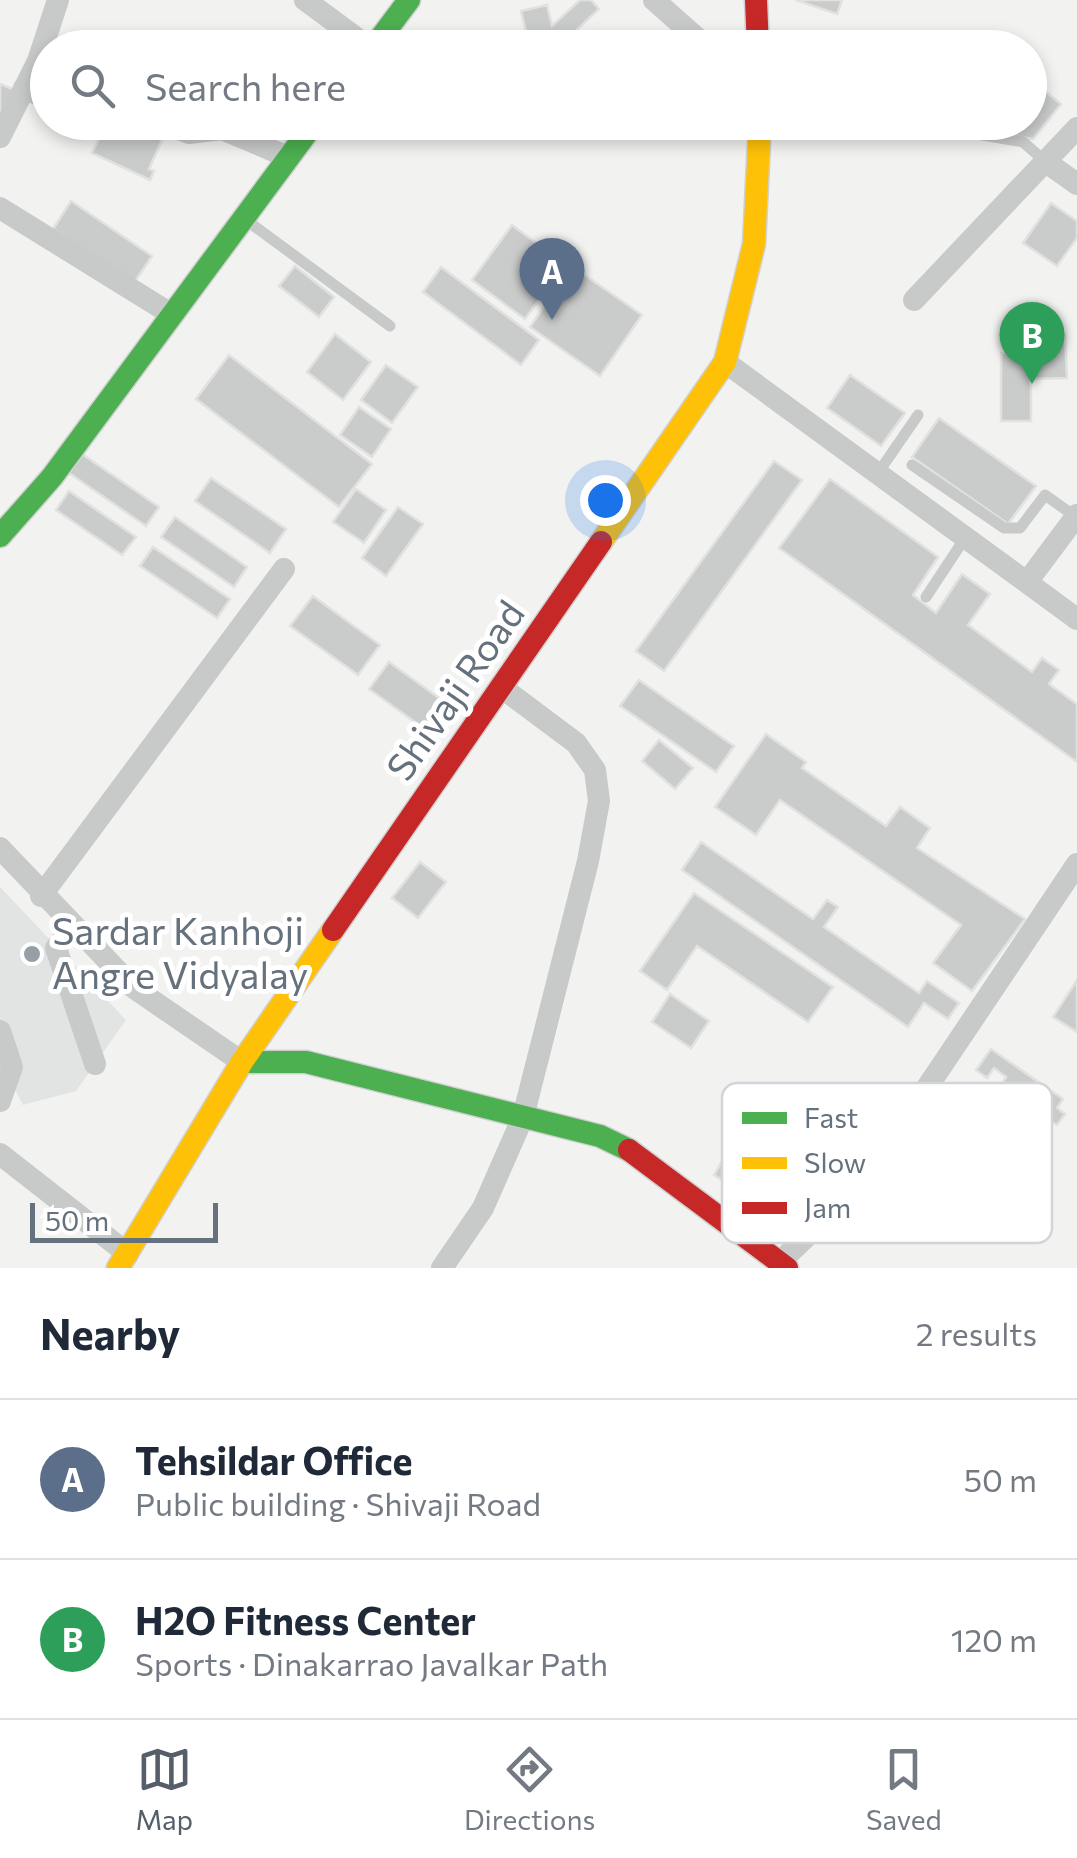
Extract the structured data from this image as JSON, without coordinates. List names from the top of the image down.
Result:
{
  "streets": {
    "main road": ["Shivaji Road"]
  },
  "places": ["Sardar Kanhoji Angre Vidyalay"],
  "legend": ["Fast", "Slow", "Jam"],
  "scale_bar": "50 m",
  "page": {
    "search": "Search here",
    "pins": ["A", "B"],
    "scale": "50 m",
    "heading": ["Nearby", "2 results"],
    "list": [
      {
        "mark": "A",
        "name": "Tehsildar Office",
        "note": "Public building · Shivaji Road",
        "value": "50 m"
      },
      {
        "mark": "B",
        "name": "H2O Fitness Center",
        "note": "Sports · Dinakarrao Javalkar Path",
        "value": "120 m"
      }
    ],
    "nav": ["Map", "Directions", "Saved"]
  }
}
